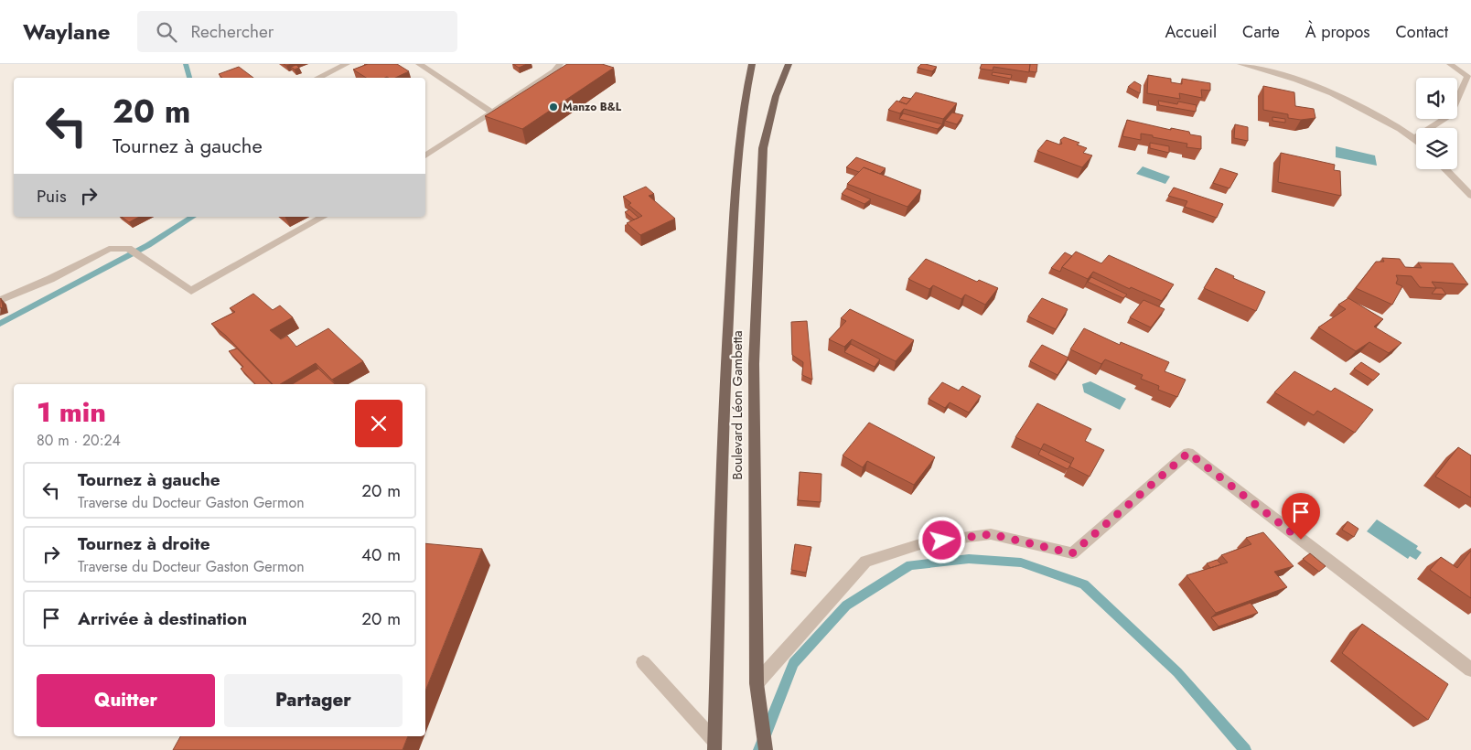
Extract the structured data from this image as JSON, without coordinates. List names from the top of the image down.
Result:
{
  "streets": {
    "main road": ["Boulevard Léon Gambetta"]
  },
  "places": ["Manzo B&L"],
  "page": {
    "header": "Waylane",
    "search": "Rechercher",
    "nav": [
      "Accueil",
      "Carte",
      "À propos",
      "Contact"
    ],
    "turn": ["20 m", "Tournez à gauche"],
    "then": "Puis",
    "heading": ["1 min", "80 m · 20:24"],
    "list": [
      {
        "name": "Tournez à gauche",
        "note": "Traverse du Docteur Gaston Germon",
        "value": "20 m"
      },
      {
        "name": "Tournez à droite",
        "note": "Traverse du Docteur Gaston Germon",
        "value": "40 m"
      },
      {
        "name": "Arrivée à destination",
        "value": "20 m"
      }
    ],
    "buttons": ["Quitter", "Partager"]
  }
}
